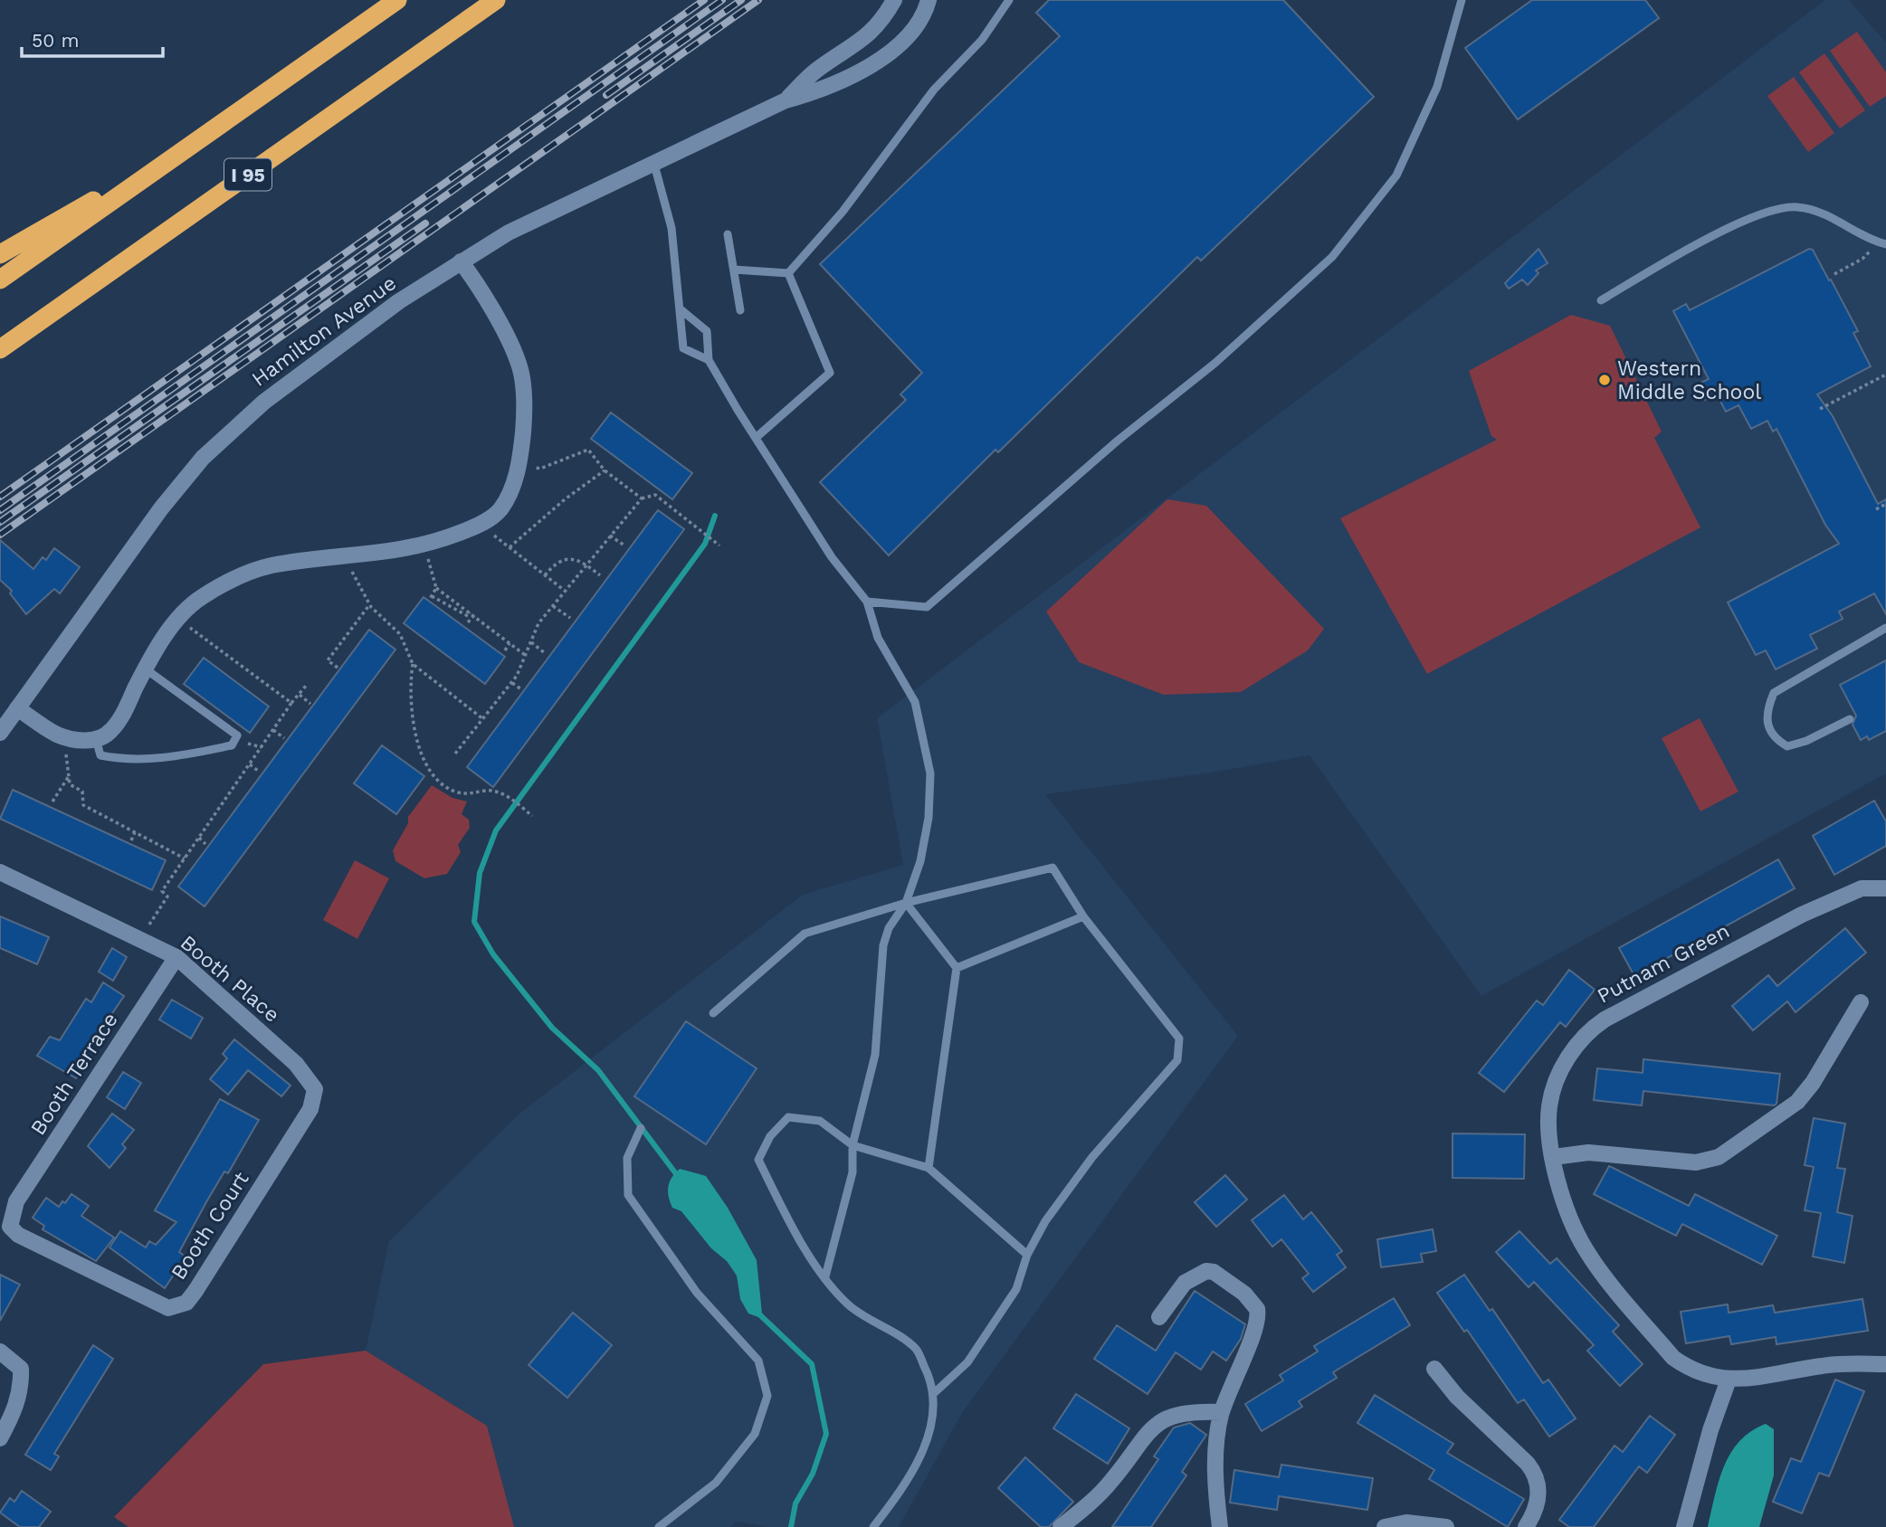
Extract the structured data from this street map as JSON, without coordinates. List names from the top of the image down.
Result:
{
  "streets": {
    "highway": ["I 95"],
    "street": [
      "Hamilton Avenue",
      "Putnam Green",
      "Booth Place",
      "Booth Terrace",
      "Booth Court"
    ]
  },
  "crossings": [
    ["Booth Place", "Booth Terrace"],
    ["Booth Place", "Booth Court"],
    ["Booth Terrace", "Booth Court"]
  ],
  "places": ["Western Middle School"],
  "scale_bar": "50 m"
}
